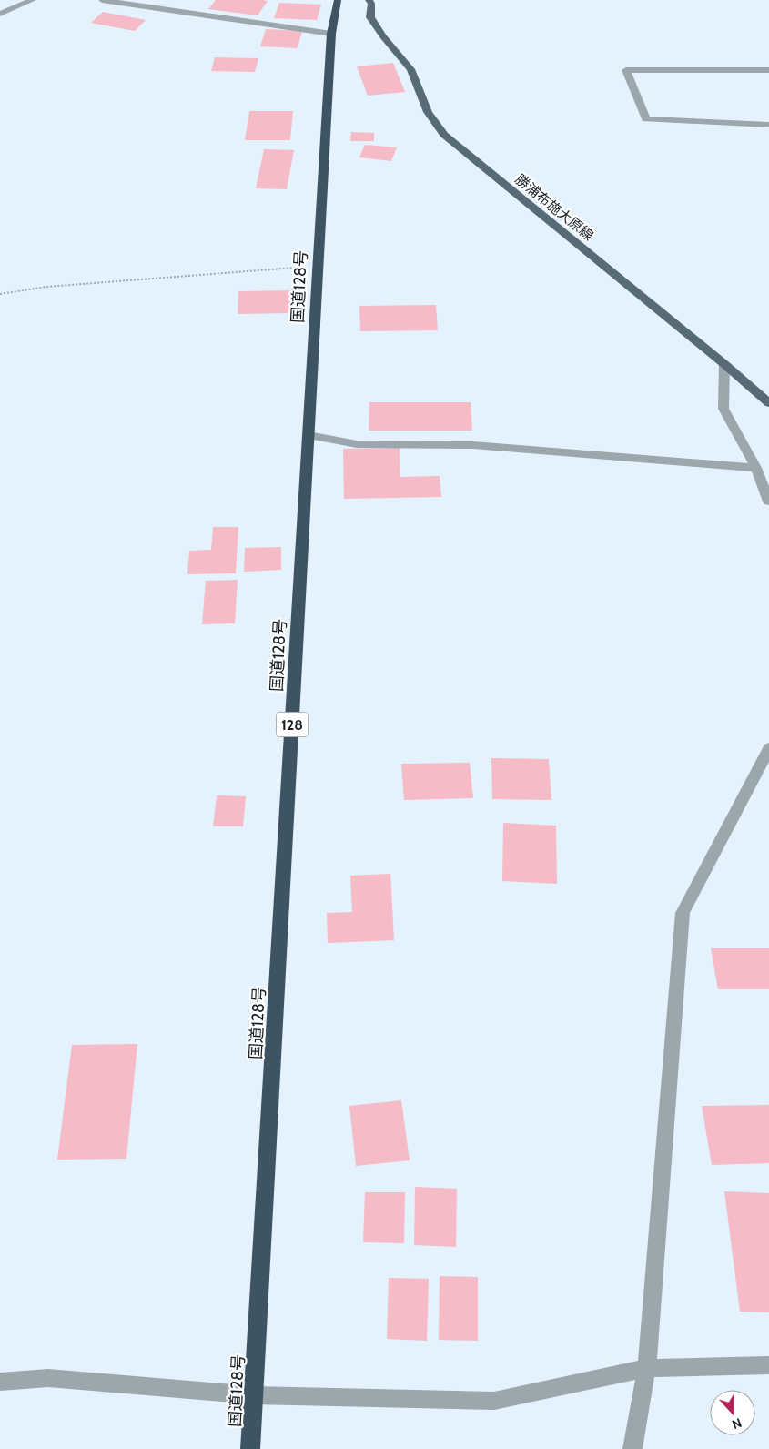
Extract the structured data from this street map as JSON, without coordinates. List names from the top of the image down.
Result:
{
  "streets": {
    "highway": ["国道128号", "128"],
    "main road": ["勝浦布施大原線"]
  },
  "north": "bottom"
}
